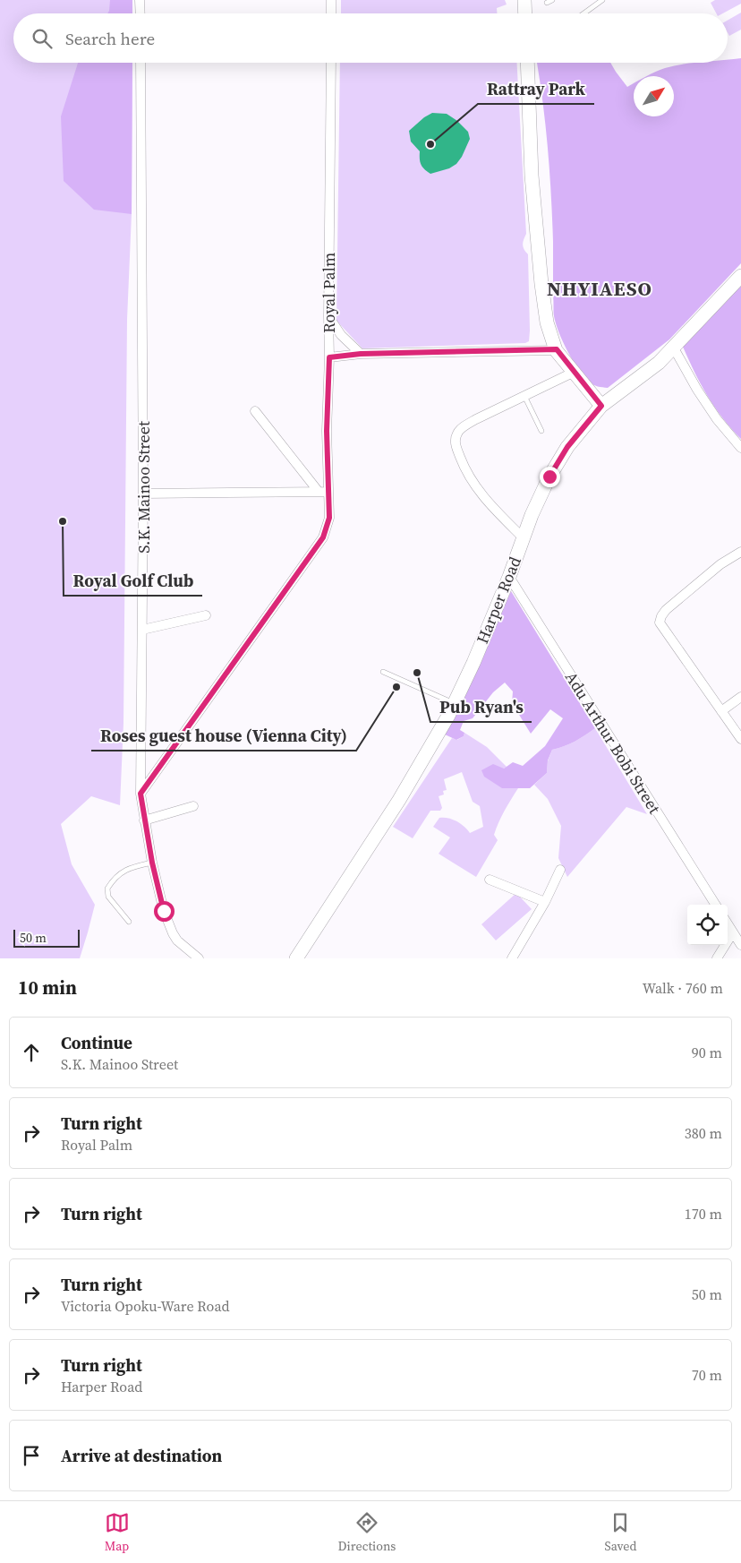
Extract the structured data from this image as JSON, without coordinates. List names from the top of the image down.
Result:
{
  "streets": {
    "main road": ["Harper Road"],
    "street": ["Royal Palm", "S.K. Mainoo Street", "Adu Arthur Bobi Street"]
  },
  "crossings": [
    ["Royal Palm", "S.K. Mainoo Street"],
    ["Harper Road", "Adu Arthur Bobi Street"]
  ],
  "districts": ["NHYIAESO"],
  "places": [
    "Rattray Park",
    "Royal Golf Club",
    "Pub Ryan's",
    "Roses guest house (Vienna City)"
  ],
  "scale_bar": "50 m",
  "north": "top right",
  "page": {
    "search": "Search here",
    "scale": "50 m",
    "heading": ["10 min", "Walk · 760 m"],
    "list": [
      ["Continue", "S.K. Mainoo Street", "90 m"],
      ["Turn right", "Royal Palm", "380 m"],
      ["Turn right", "170 m"],
      ["Turn right", "Victoria Opoku-Ware Road", "50 m"],
      ["Turn right", "Harper Road", "70 m"],
      "Arrive at destination"
    ],
    "nav": ["Map", "Directions", "Saved"]
  }
}
